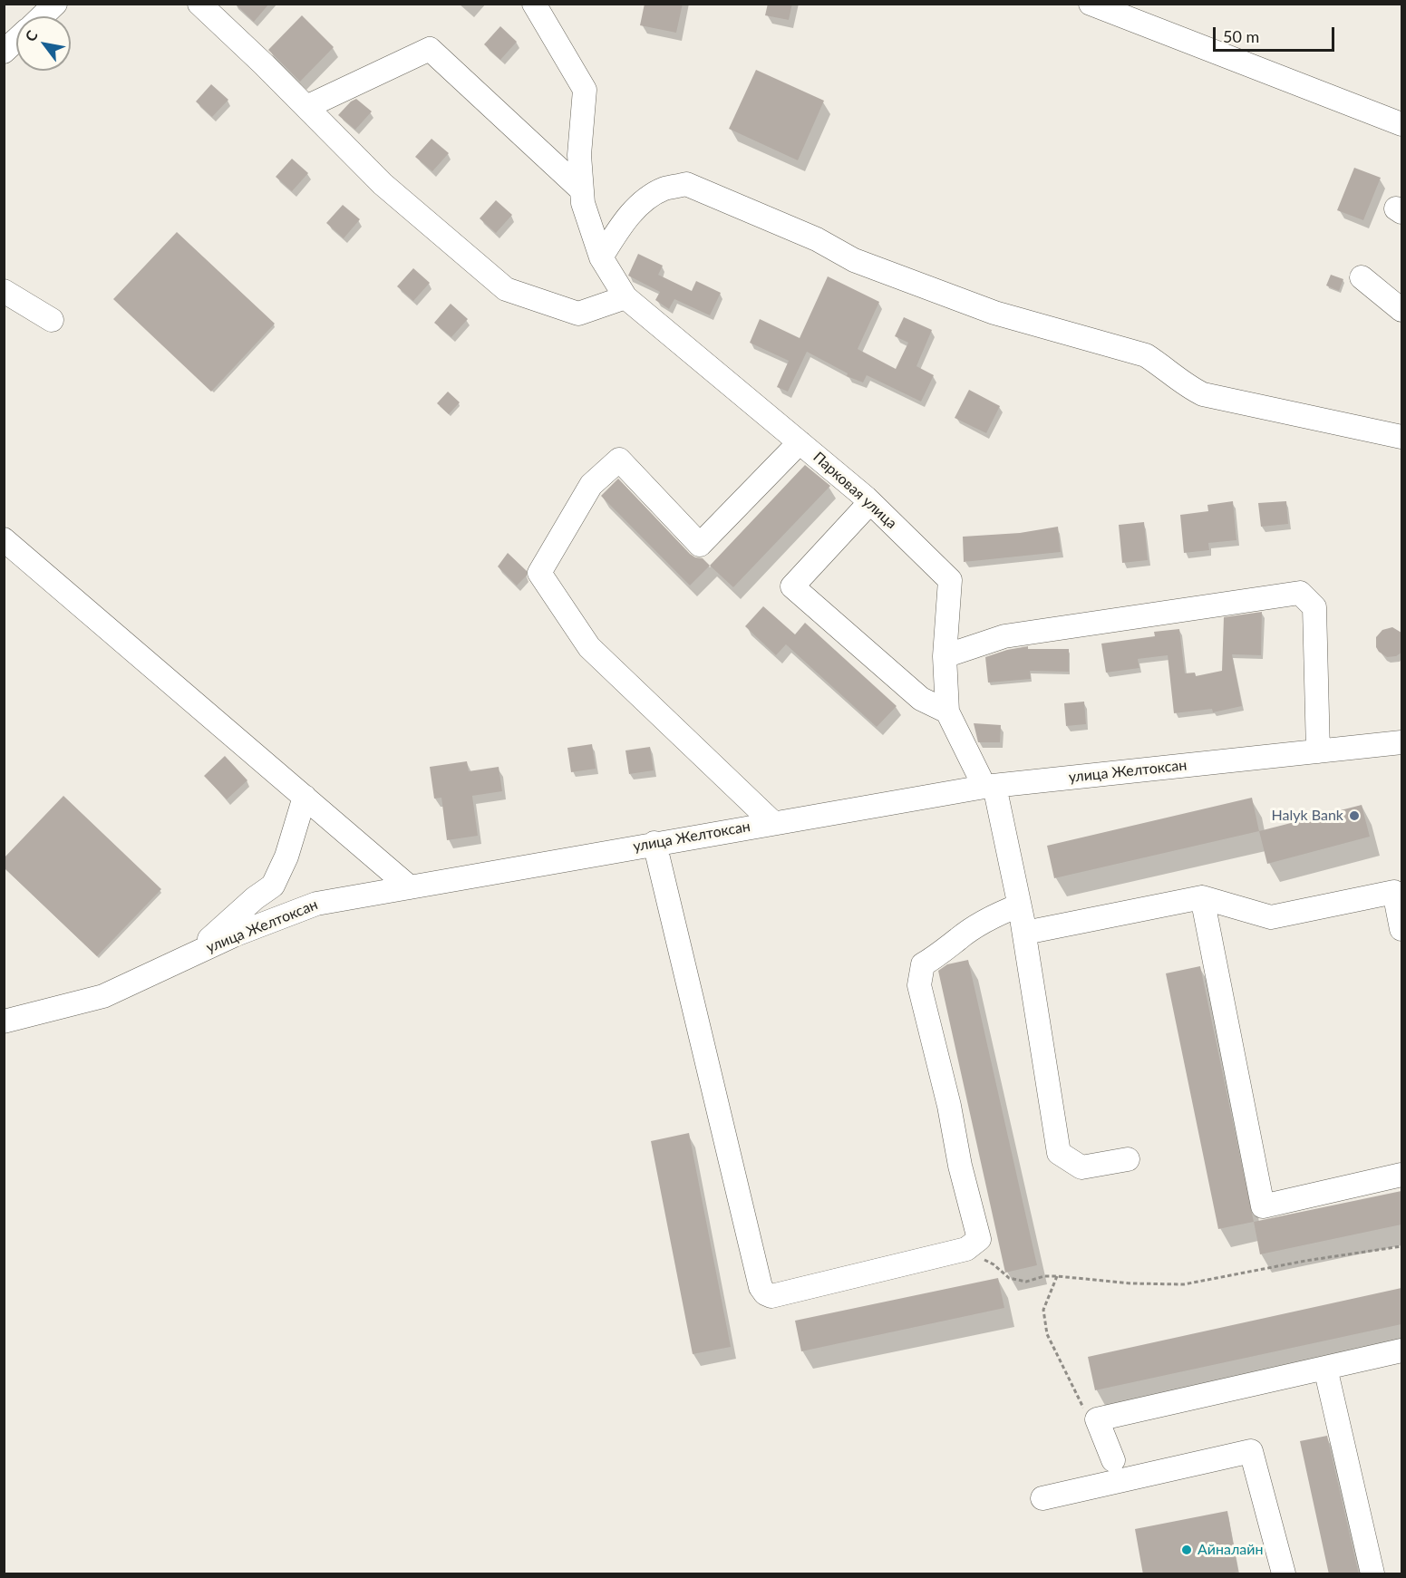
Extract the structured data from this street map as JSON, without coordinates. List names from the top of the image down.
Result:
{
  "streets": {
    "street": ["Парковая улица", "улица Желтоксан"]
  },
  "crossings": [
    ["Парковая улица", "улица Желтоксан"]
  ],
  "places": ["Halyk Bank", "Айналайн"],
  "scale_bar": "50 m",
  "north": "top left"
}
